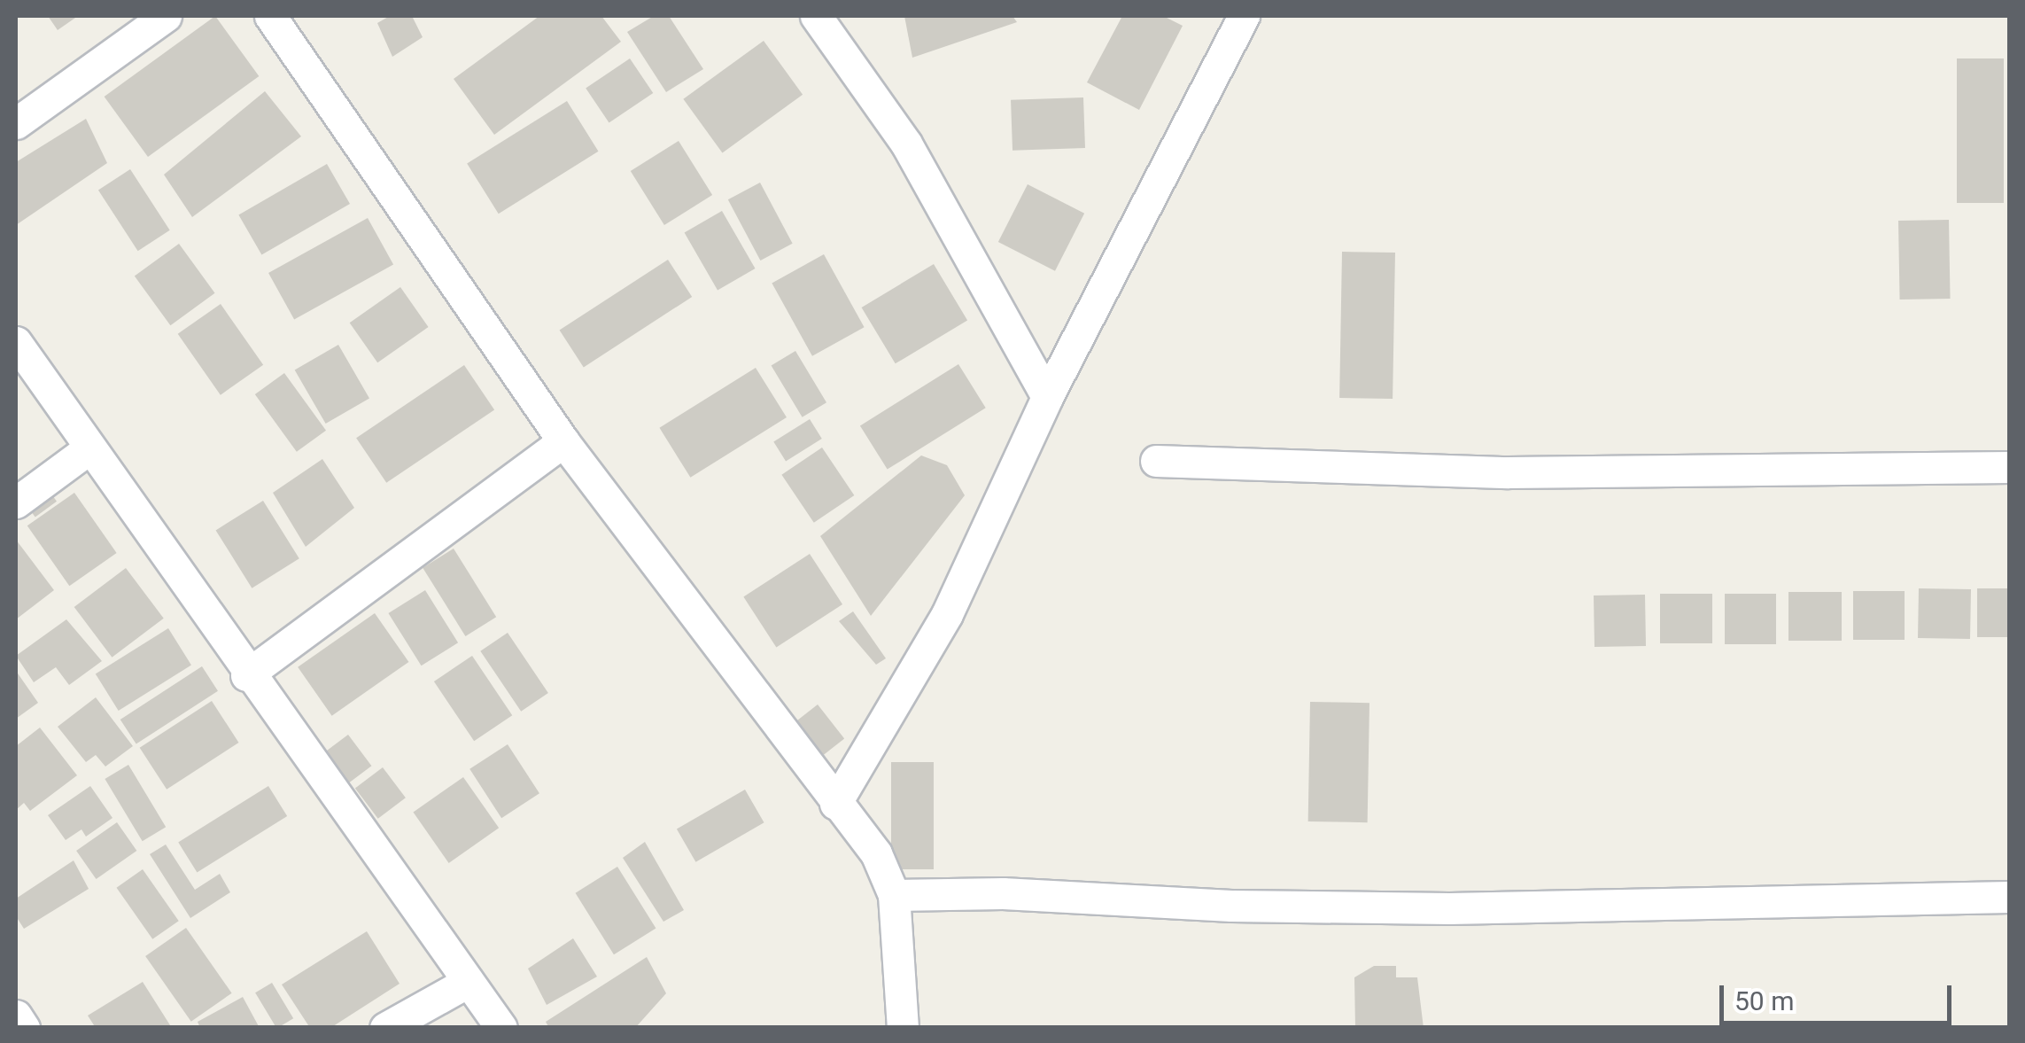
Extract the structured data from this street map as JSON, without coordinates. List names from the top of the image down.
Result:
{
  "scale_bar": "50 m"
}
